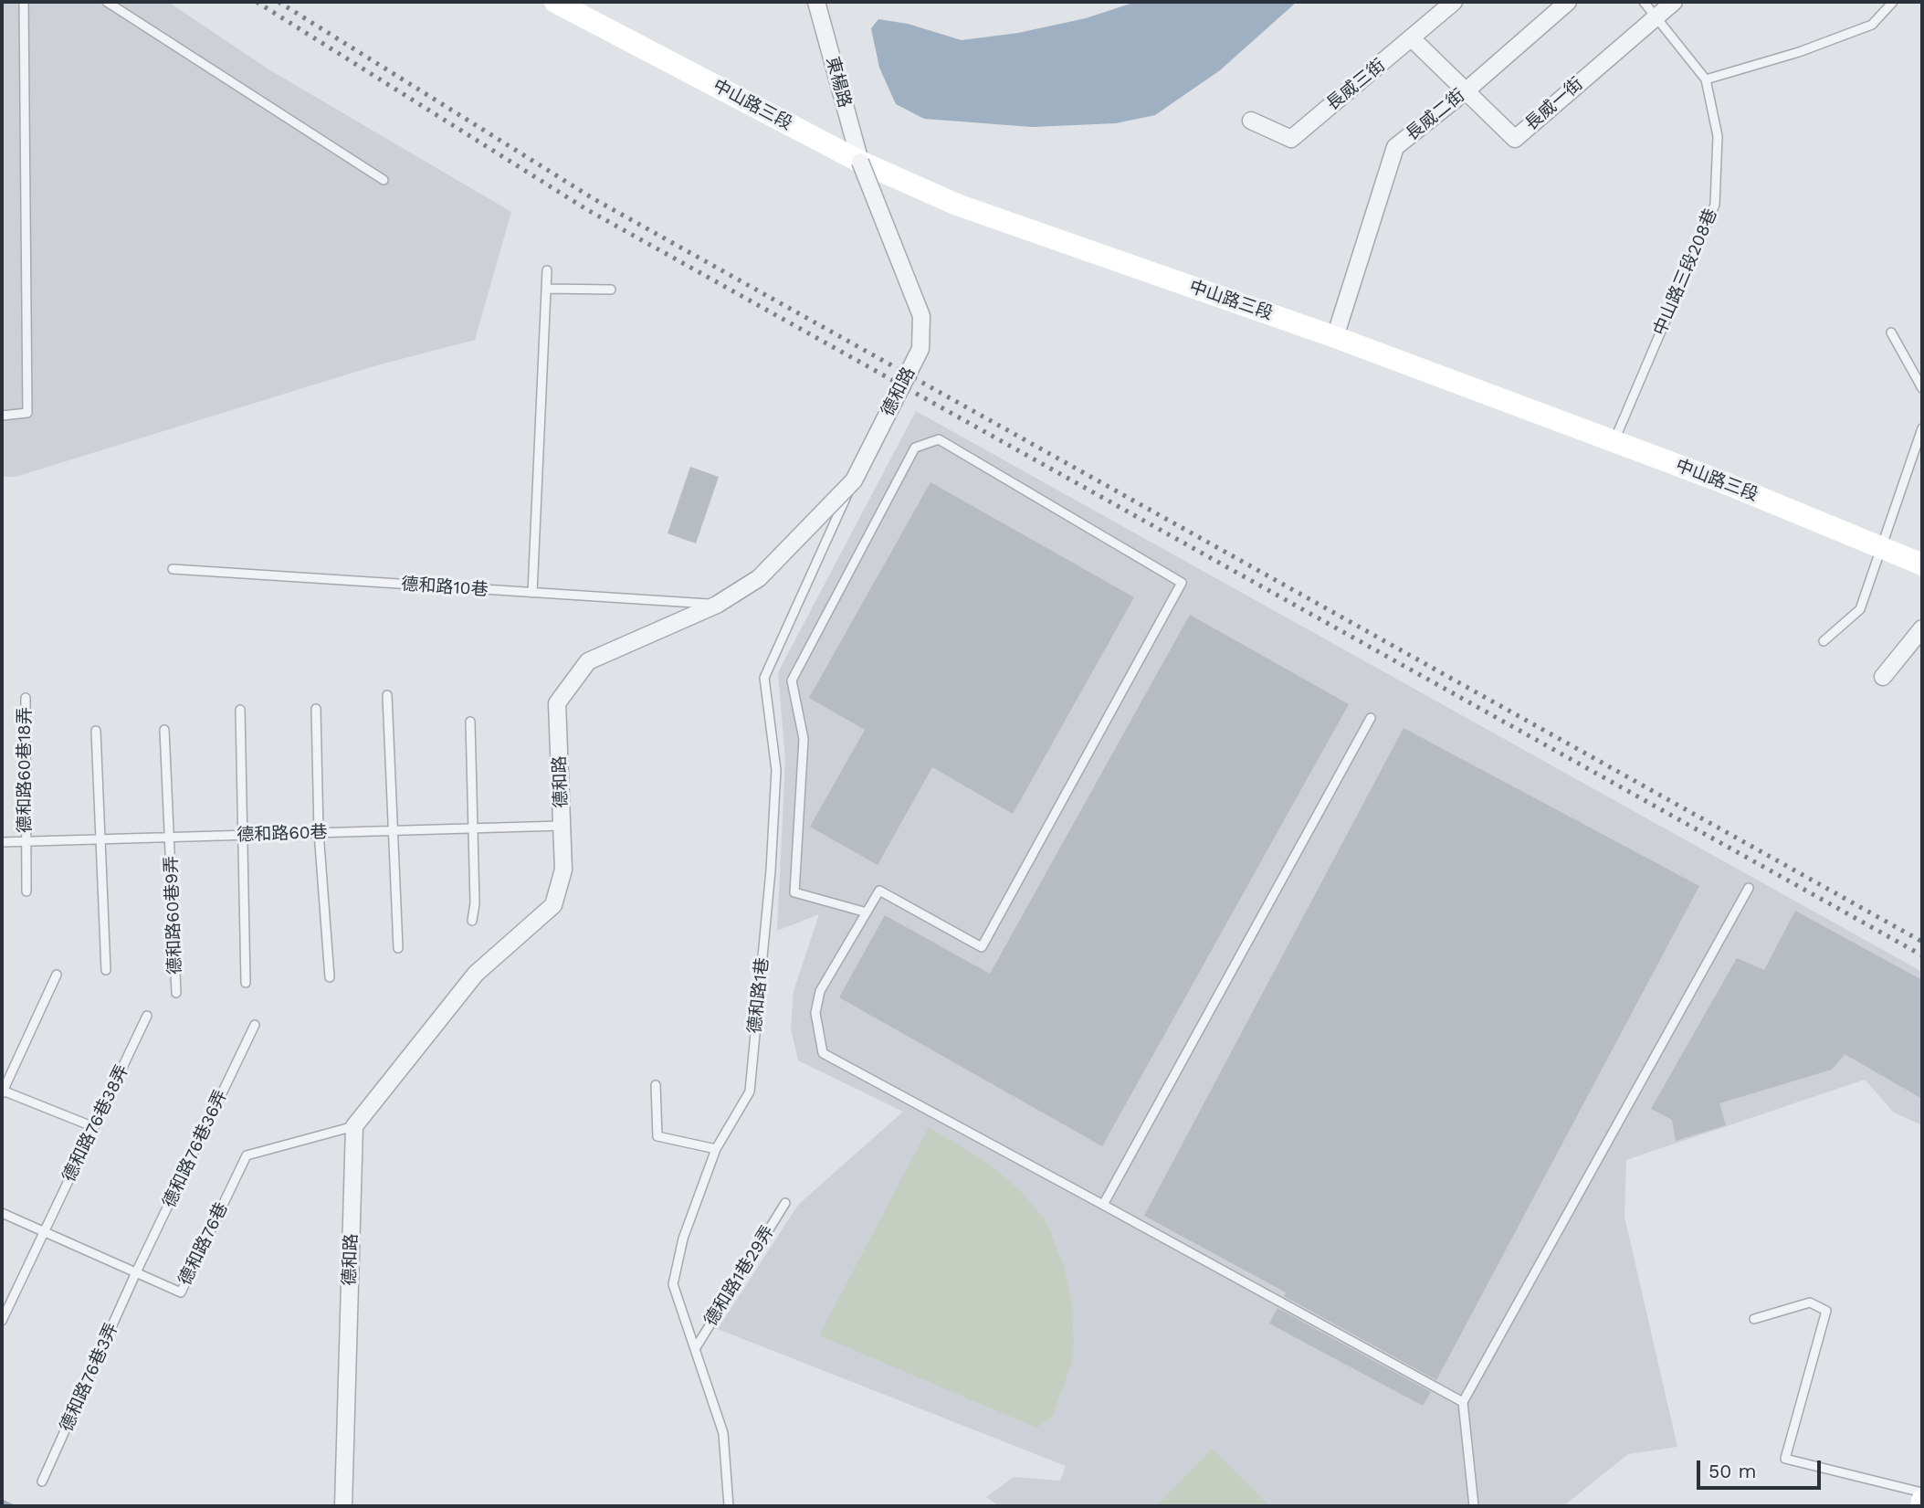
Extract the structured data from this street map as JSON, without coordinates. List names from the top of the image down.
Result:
{
  "streets": {
    "street": [
      "東楊路",
      "長威三街",
      "長威一街",
      "中山路三段",
      "長威二街",
      "德和路"
    ],
    "lane": [
      "中山路三段208巷",
      "德和路10巷",
      "德和路60巷18弄",
      "德和路60巷",
      "德和路60巷9弄",
      "德和路1巷",
      "德和路76巷38弄",
      "德和路76巷36弄",
      "德和路76巷",
      "德和路1巷29弄",
      "德和路76巷3弄"
    ]
  },
  "crossings": [
    ["東楊路", "中山路三段"],
    ["東楊路", "德和路"],
    ["長威三街", "長威一街"],
    ["長威一街", "長威二街"],
    ["長威一街", "中山路三段208巷"],
    ["中山路三段", "長威二街"],
    ["中山路三段", "中山路三段208巷"],
    ["中山路三段", "德和路"],
    ["德和路", "德和路10巷"],
    ["德和路", "德和路60巷"],
    ["德和路", "德和路1巷"],
    ["德和路", "德和路76巷"],
    ["德和路60巷18弄", "德和路60巷"],
    ["德和路60巷", "德和路60巷9弄"],
    ["德和路1巷", "德和路1巷29弄"],
    ["德和路76巷38弄", "德和路76巷"],
    ["德和路76巷36弄", "德和路76巷"],
    ["德和路76巷36弄", "德和路76巷3弄"],
    ["德和路76巷", "德和路76巷3弄"]
  ],
  "scale_bar": "50 m"
}
